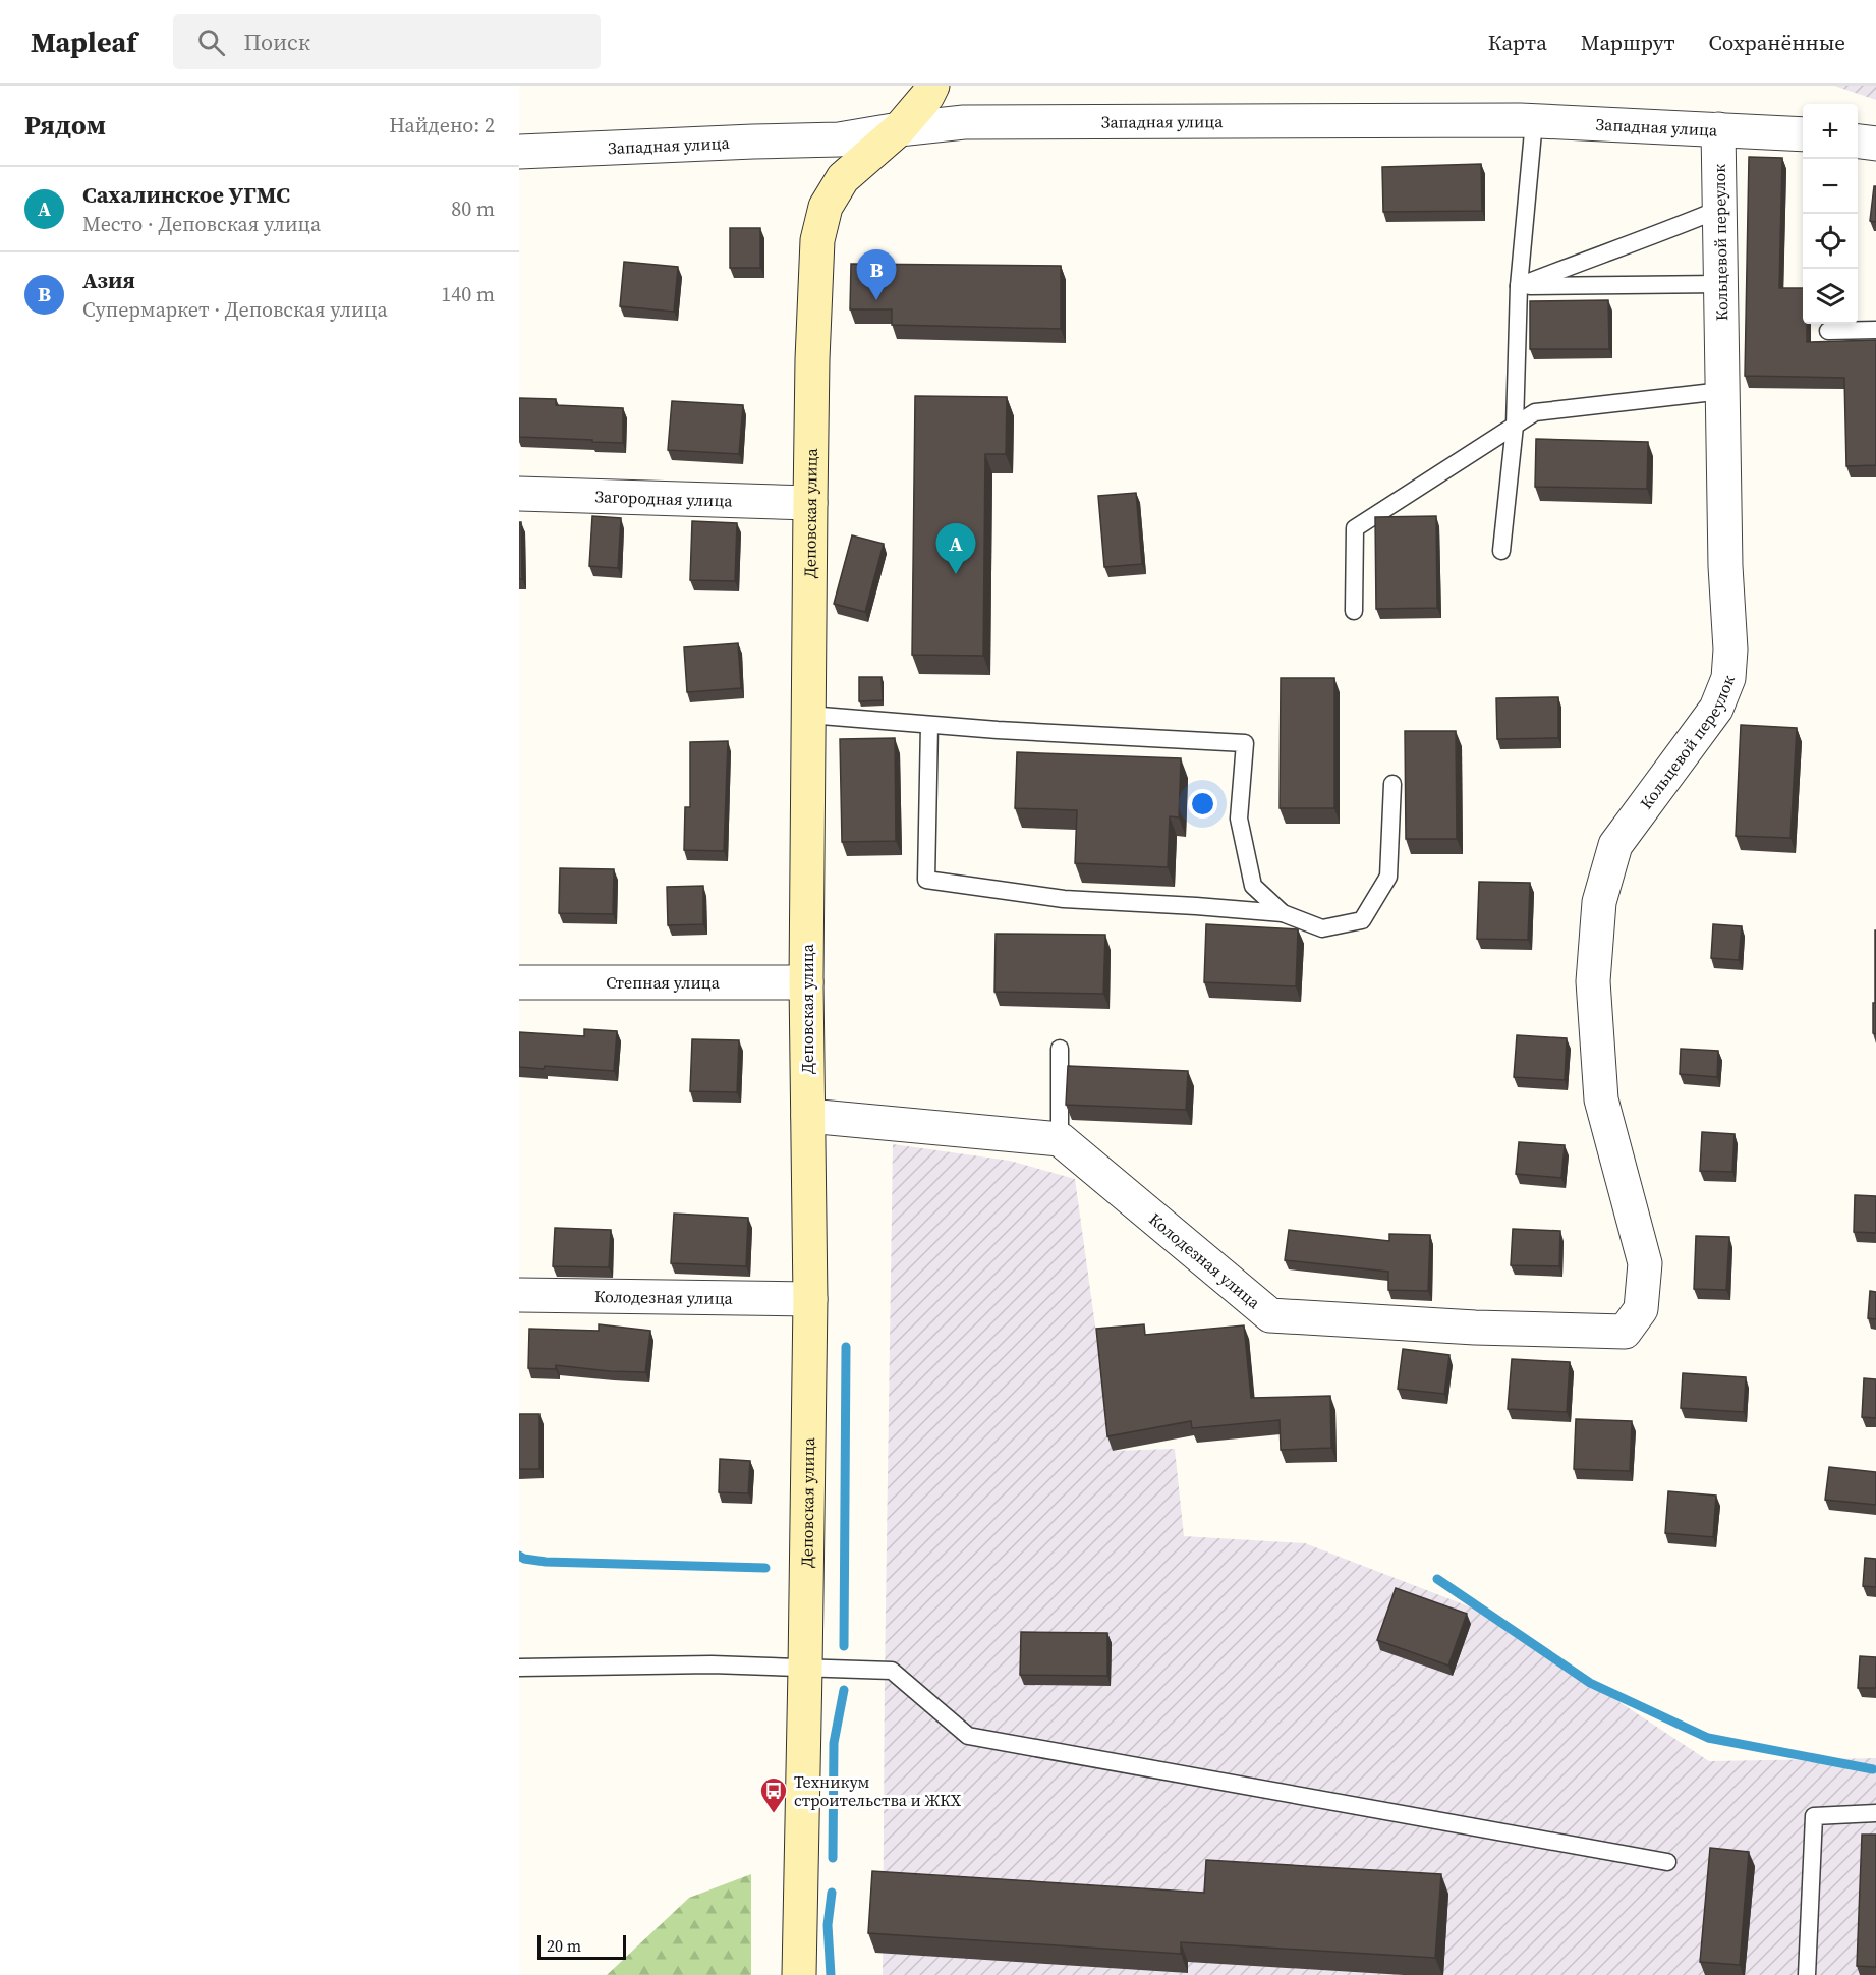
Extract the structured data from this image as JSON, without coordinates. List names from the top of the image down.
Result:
{
  "streets": {
    "street": [
      "Западная улица",
      "Кольцевой переулок",
      "Загородная улица",
      "Деповская улица",
      "Степная улица",
      "Колодезная улица"
    ]
  },
  "crossings": [
    ["Западная улица", "Кольцевой переулок"],
    ["Западная улица", "Деповская улица"],
    ["Кольцевой переулок", "Колодезная улица"],
    ["Загородная улица", "Деповская улица"],
    ["Деповская улица", "Степная улица"],
    ["Деповская улица", "Колодезная улица"]
  ],
  "places": {
    "bus stop": ["Техникум строительства и ЖКХ"]
  },
  "scale_bar": "20 m",
  "page": {
    "header": "Mapleaf",
    "search": "Поиск",
    "nav": ["Карта", "Маршрут", "Сохранённые"],
    "heading": ["Рядом", "Найдено: 2"],
    "map_buttons": ["+", "−"],
    "list": [
      {
        "mark": "A",
        "name": "Сахалинское УГМС",
        "note": "Место · Деповская улица",
        "value": "80 m"
      },
      {
        "mark": "B",
        "name": "Азия",
        "note": "Супермаркет · Деповская улица",
        "value": "140 m"
      }
    ],
    "pins": ["B", "A"],
    "scale": "20 m"
  }
}
